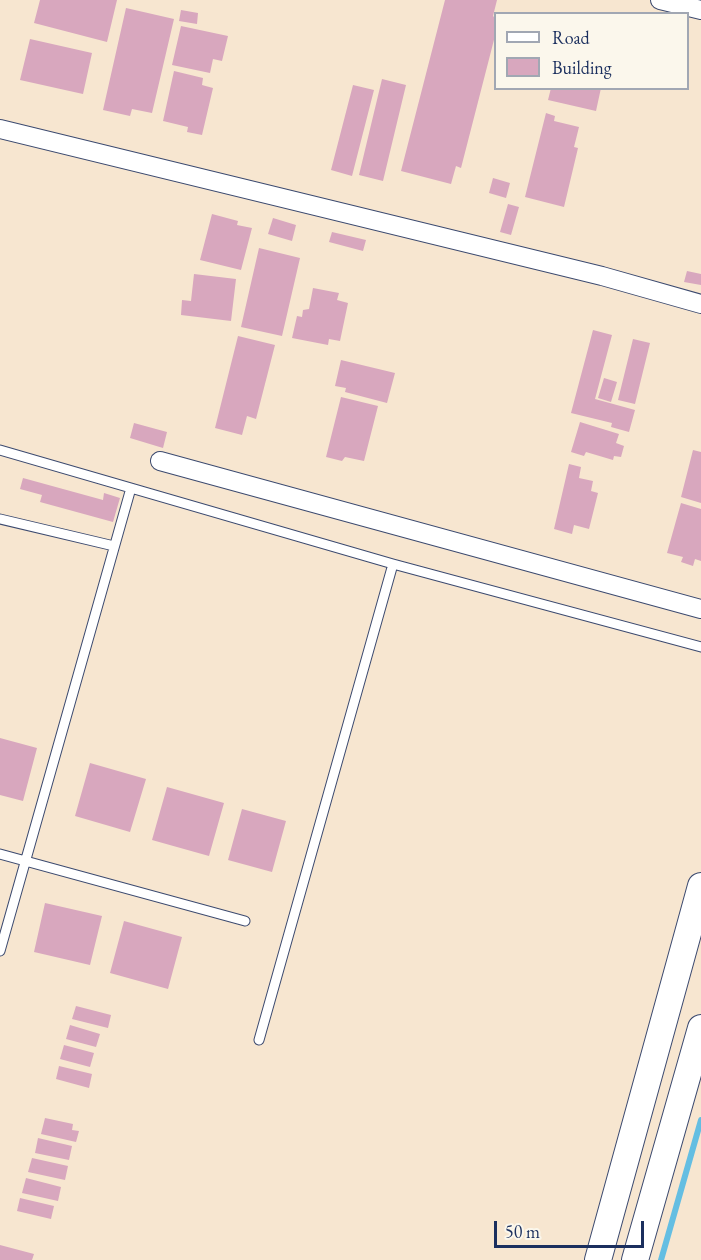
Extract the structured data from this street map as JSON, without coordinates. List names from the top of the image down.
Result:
{
  "legend": ["Road", "Building"],
  "scale_bar": "50 m"
}
